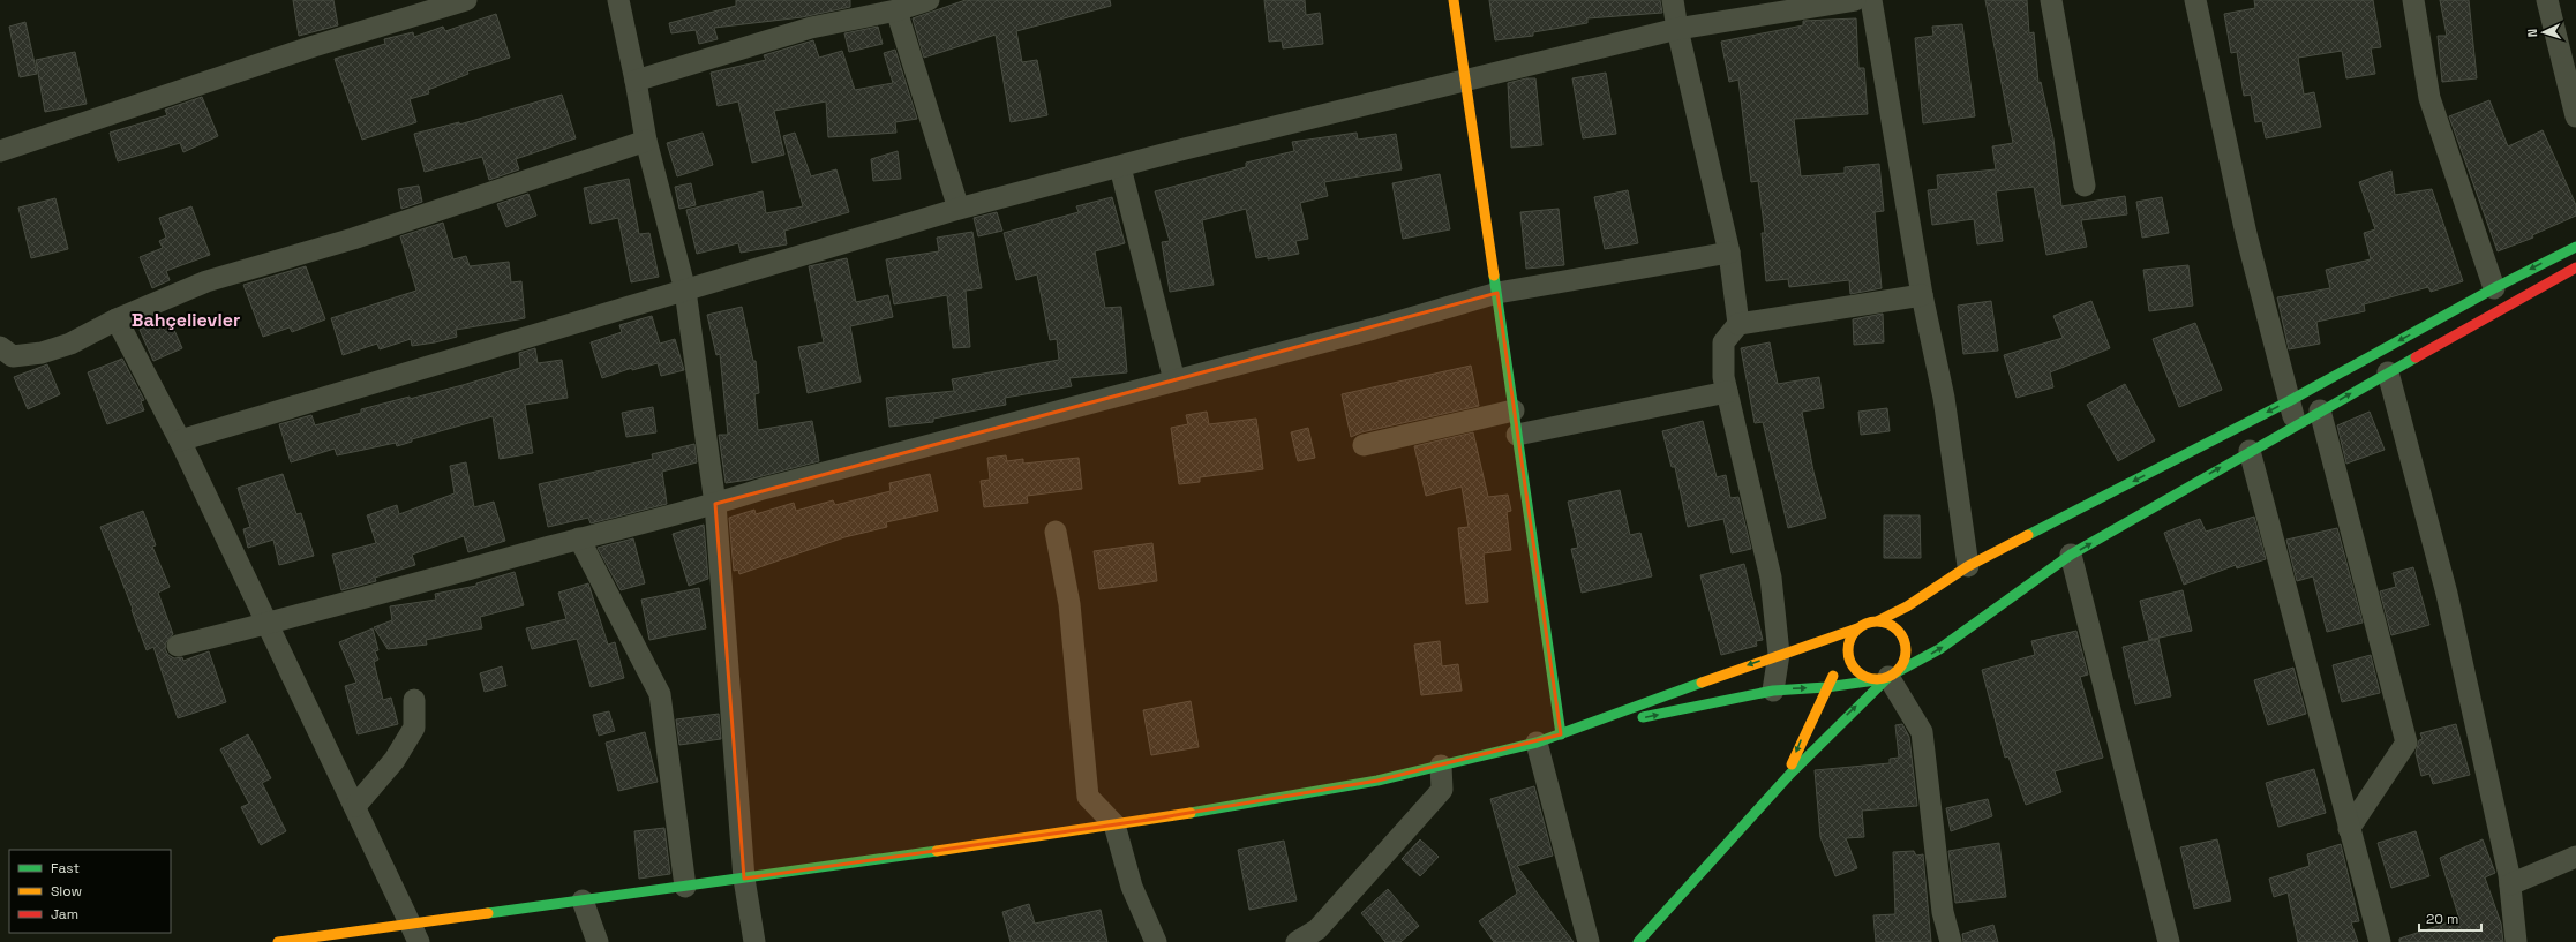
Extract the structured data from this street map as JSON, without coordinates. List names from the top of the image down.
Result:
{
  "districts": ["Bahçelievler"],
  "legend": ["Fast", "Slow", "Jam"],
  "scale_bar": "20 m",
  "north": "left"
}
